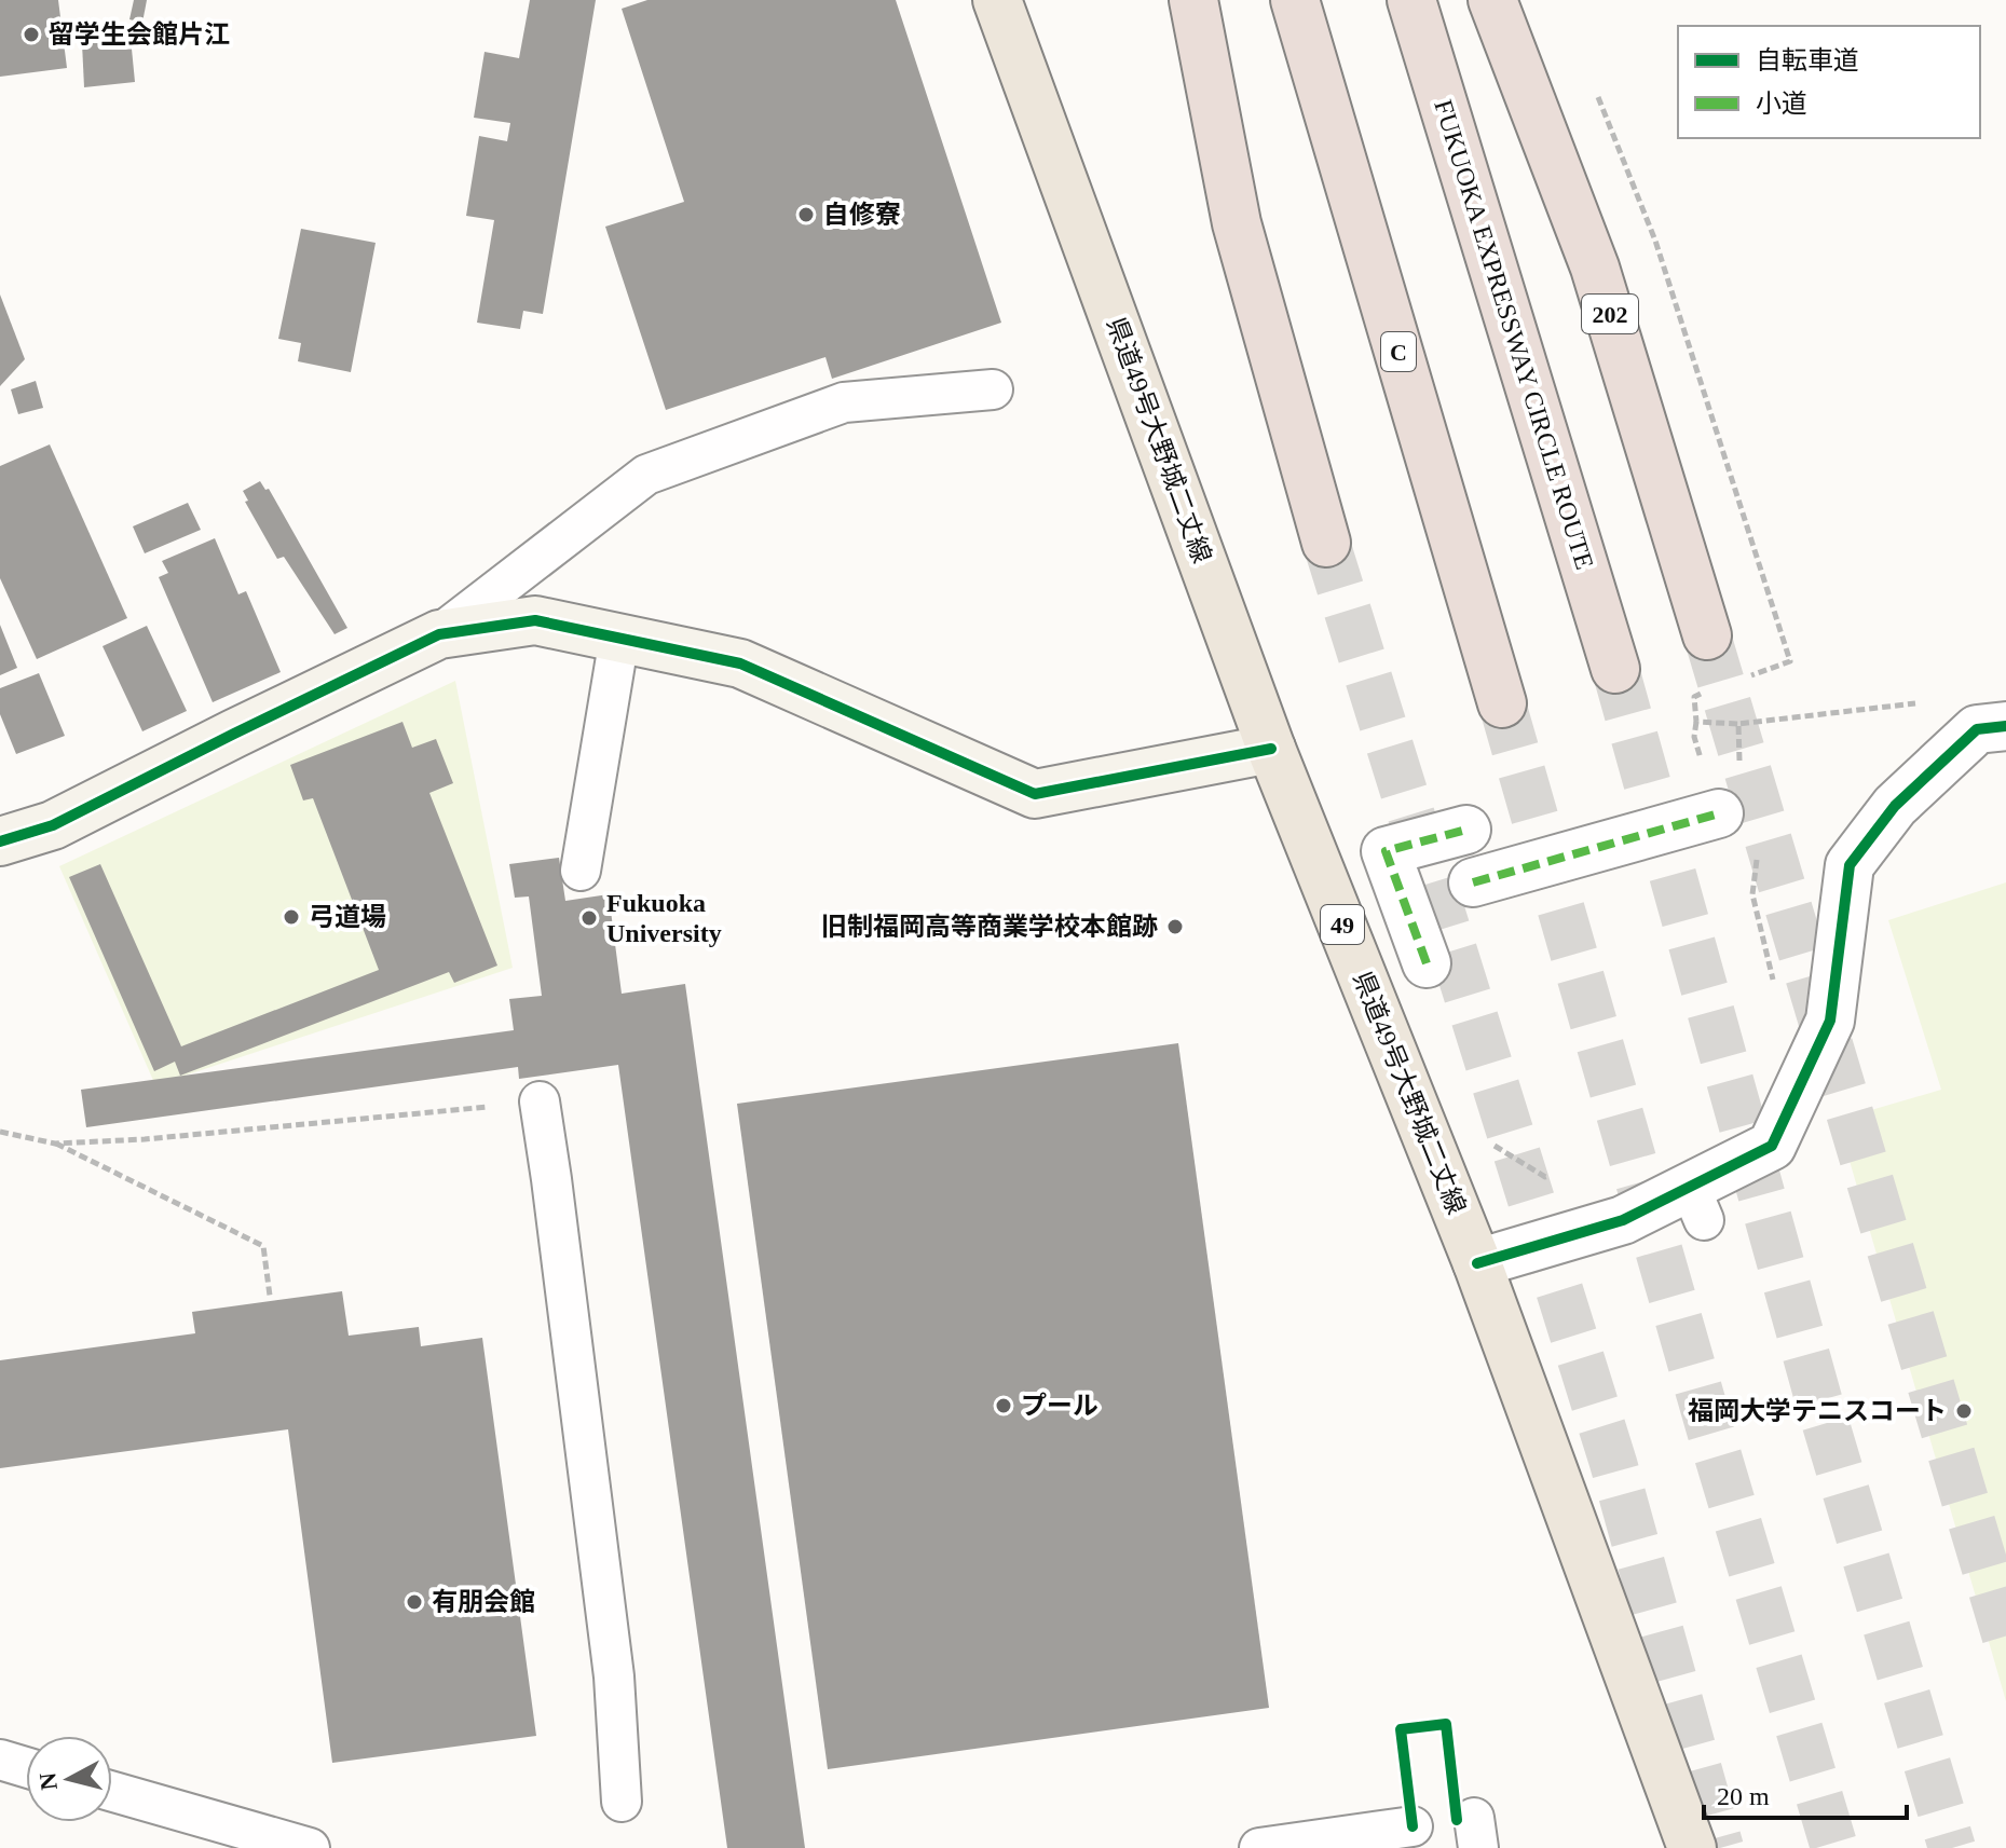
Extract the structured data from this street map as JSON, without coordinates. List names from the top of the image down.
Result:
{
  "streets": {
    "highway": ["202", "FUKUOKA EXPRESSWAY CIRCLE ROUTE", "C"],
    "main road": ["県道49号大野城二丈線", "49"]
  },
  "places": [
    "留学生会館片江",
    "自修寮",
    "弓道場",
    "Fukuoka University",
    "旧制福岡高等商業学校本館跡",
    "プール",
    "福岡大学テニスコート",
    "有朋会館"
  ],
  "legend": ["自転車道", "小道"],
  "scale_bar": "20 m",
  "north": "left"
}
